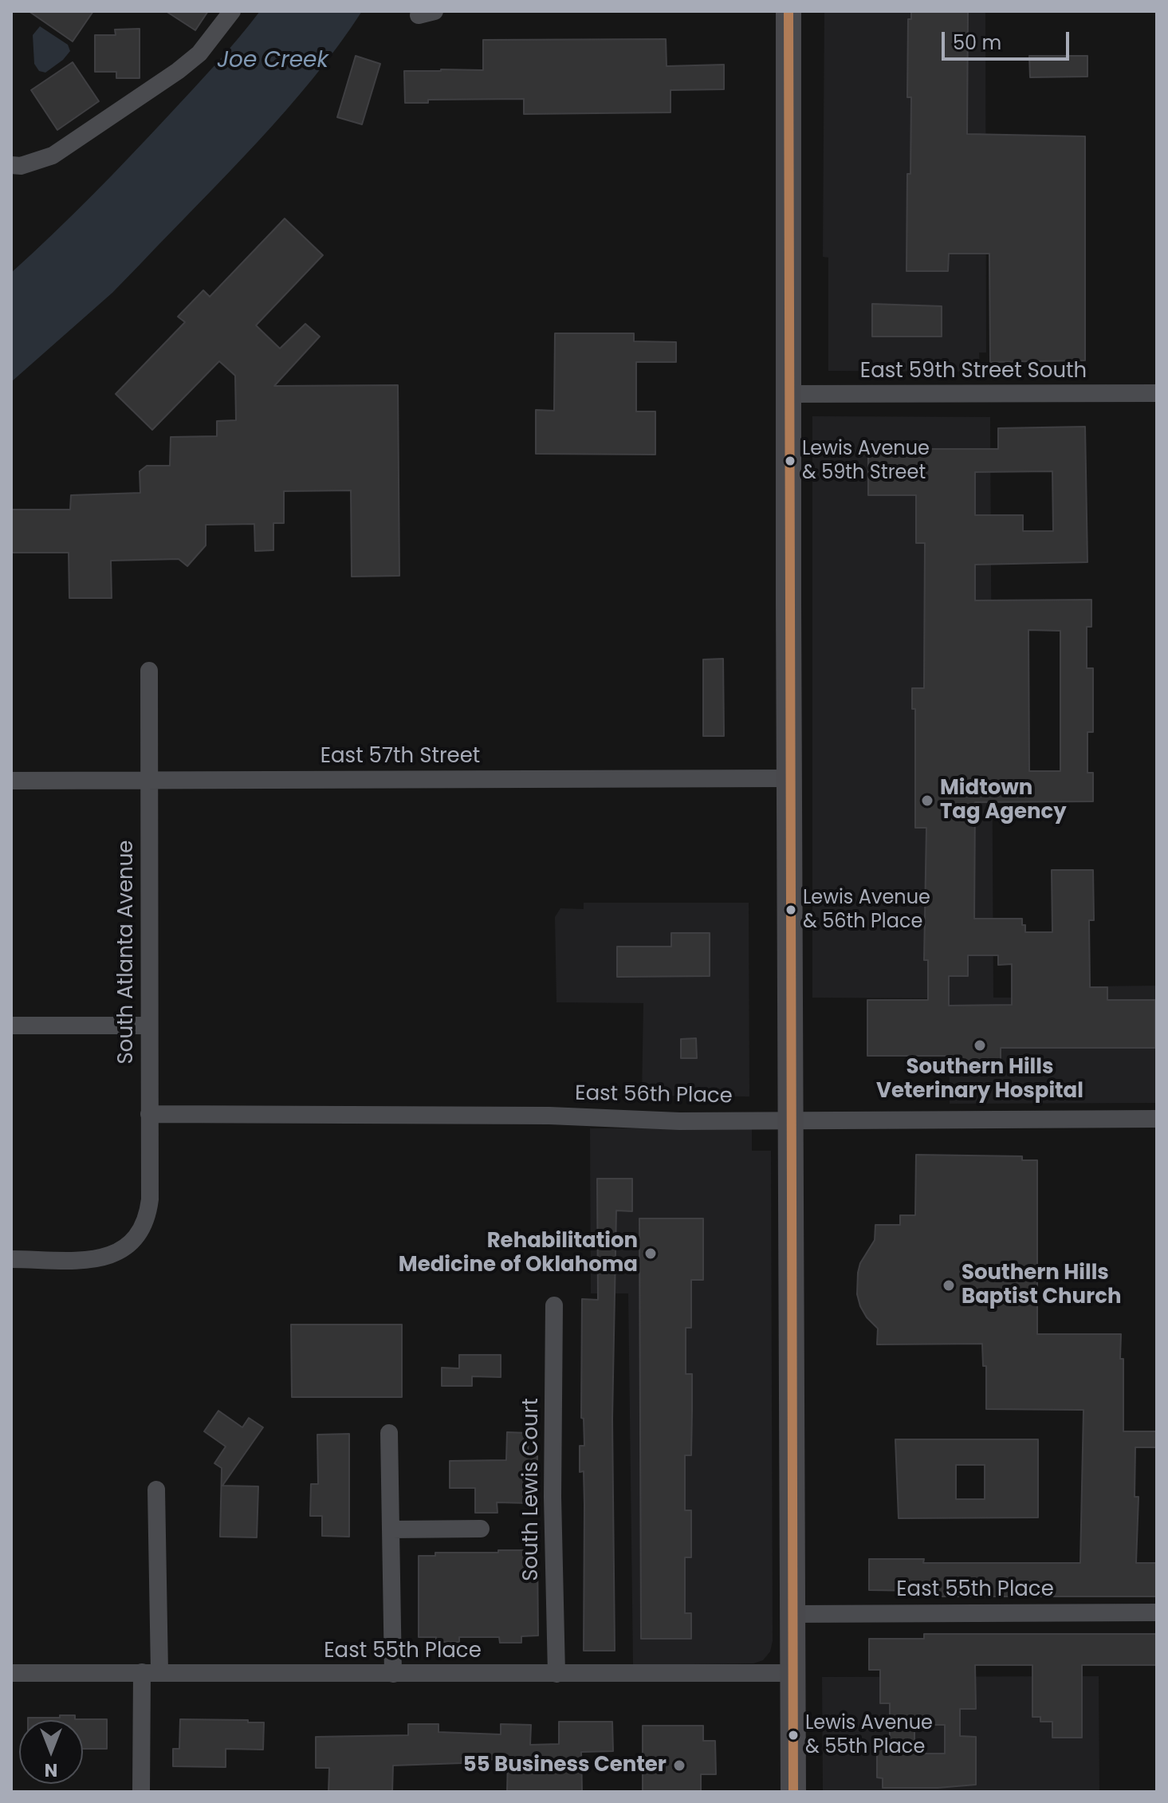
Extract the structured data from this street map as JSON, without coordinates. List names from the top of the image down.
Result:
{
  "streets": {
    "street": [
      "East 59th Street South",
      "East 57th Street",
      "South Atlanta Avenue",
      "East 56th Place",
      "South Lewis Court",
      "East 55th Place"
    ]
  },
  "crossings": [
    ["East 57th Street", "South Atlanta Avenue"],
    ["South Atlanta Avenue", "East 56th Place"],
    ["South Lewis Court", "East 55th Place"]
  ],
  "water": ["Joe Creek"],
  "places": [
    "Lewis Avenue & 59th Street",
    "Midtown Tag Agency",
    "Lewis Avenue & 56th Place",
    "Southern Hills Veterinary Hospital",
    "Rehabilitation Medicine of Oklahoma",
    "Southern Hills Baptist Church",
    "Lewis Avenue & 55th Place",
    "55 Business Center"
  ],
  "scale_bar": "50 m",
  "north": "bottom"
}
